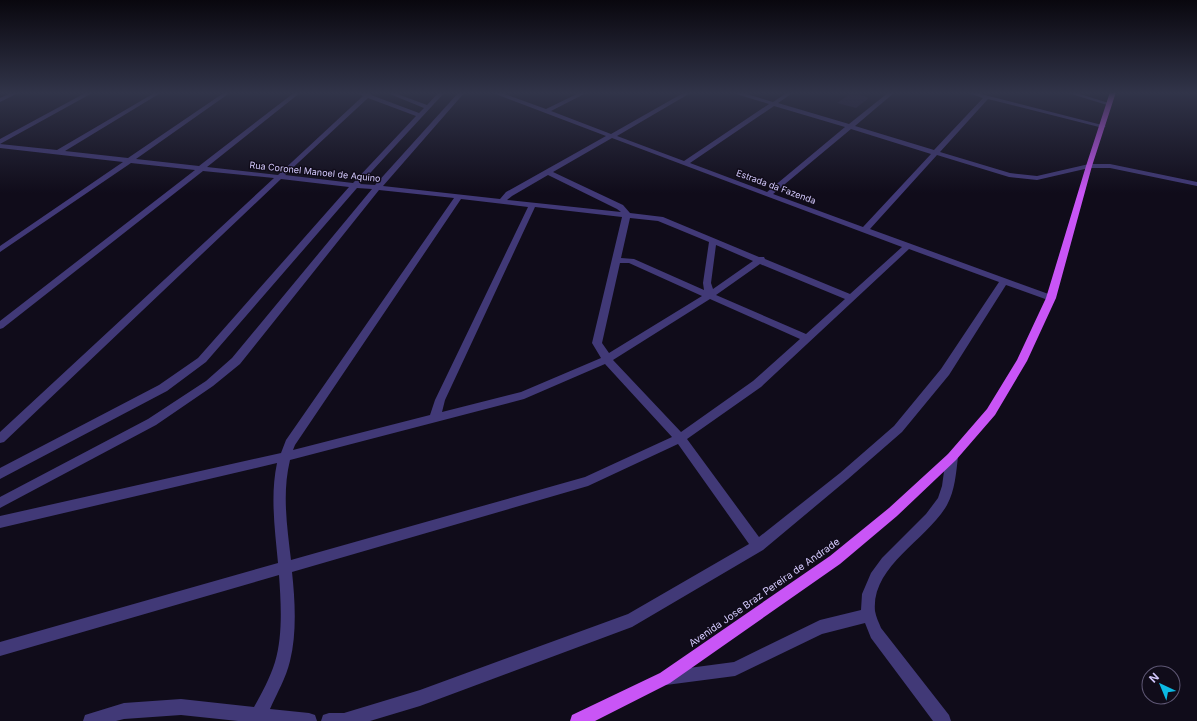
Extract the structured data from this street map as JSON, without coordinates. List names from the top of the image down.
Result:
{
  "streets": {
    "main road": ["Avenida Jose Braz Pereira de Andrade"],
    "street": ["Rua Coronel Manoel de Aquino", "Estrada da Fazenda"]
  },
  "crossings": [
    ["Estrada da Fazenda", "Avenida Jose Braz Pereira de Andrade"]
  ],
  "north": "top left"
}
